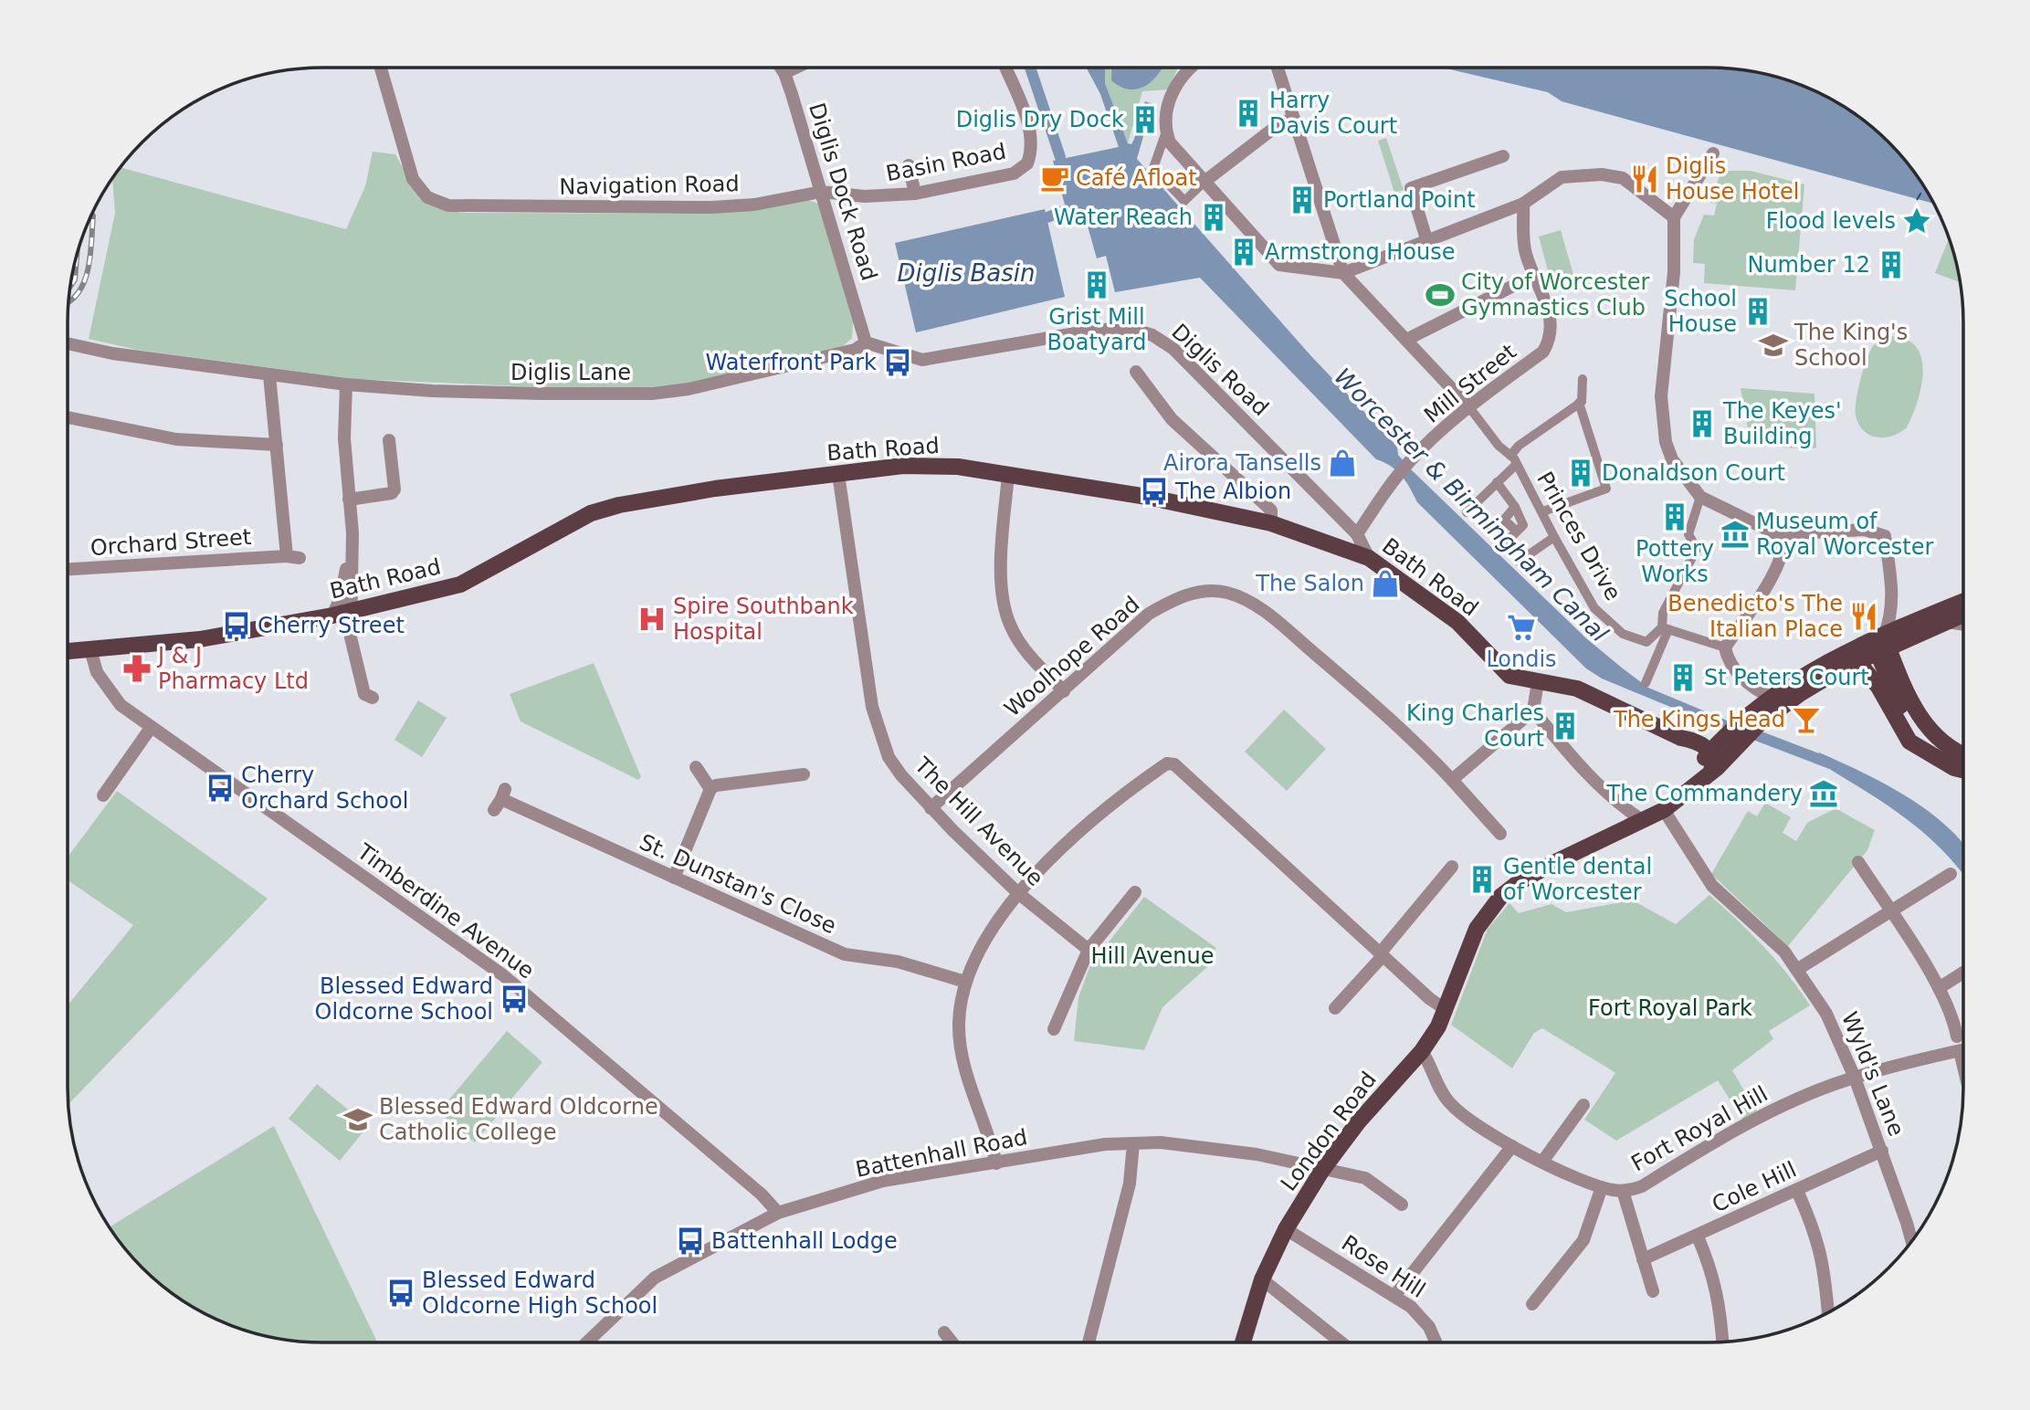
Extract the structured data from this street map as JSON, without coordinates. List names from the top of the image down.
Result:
{
  "streets": {
    "main road": ["Bath Road", "London Road"],
    "street": [
      "Basin Road",
      "Navigation Road",
      "Diglis Dock Road",
      "Diglis Road",
      "Diglis Lane",
      "Mill Street",
      "Princes Drive",
      "Orchard Street",
      "Woolhope Road",
      "The Hill Avenue",
      "St. Dunstan's Close",
      "Timberdine Avenue",
      "Wyld's Lane",
      "Fort Royal Hill",
      "Battenhall Road",
      "Cole Hill",
      "Rose Hill"
    ]
  },
  "crossings": [
    ["Basin Road", "Navigation Road"],
    ["Basin Road", "Diglis Dock Road"],
    ["Navigation Road", "Diglis Dock Road"],
    ["Diglis Dock Road", "Diglis Road"],
    ["Diglis Dock Road", "Diglis Lane"],
    ["Diglis Road", "Diglis Lane"],
    ["Diglis Road", "Mill Street"],
    ["Mill Street", "Princes Drive"],
    ["Bath Road", "The Hill Avenue"],
    ["Bath Road", "Timberdine Avenue"],
    ["Woolhope Road", "The Hill Avenue"],
    ["Timberdine Avenue", "Battenhall Road"],
    ["Wyld's Lane", "Fort Royal Hill"],
    ["Wyld's Lane", "Cole Hill"],
    ["Fort Royal Hill", "London Road"],
    ["London Road", "Battenhall Road"],
    ["London Road", "Rose Hill"]
  ],
  "water": ["Diglis Basin", "Worcester & Birmingham Canal"],
  "parks": ["Hill Avenue", "Fort Royal Park"],
  "places": {
    "building": [
      "Harry Davis Court",
      "Diglis Dry Dock",
      "Portland Point",
      "Water Reach",
      "Armstrong House",
      "Number 12",
      "Grist Mill Boatyard",
      "School House",
      "The Keyes' Building",
      "Donaldson Court",
      "Pottery Works",
      "St Peters Court",
      "King Charles Court",
      "Gentle dental of Worcester"
    ],
    "cafe": ["Café Afloat"],
    "restaurant": ["Diglis House Hotel", "Benedicto's The Italian Place"],
    "place": ["Flood levels"],
    "sports": ["City of Worcester Gymnastics Club"],
    "school or university": ["The King's School", "Blessed Edward Oldcorne Catholic College"],
    "bus stop": [
      "Waterfront Park",
      "The Albion",
      "Cherry Street",
      "Cherry Orchard School",
      "Blessed Edward Oldcorne School",
      "Battenhall Lodge",
      "Blessed Edward Oldcorne High School"
    ],
    "shop": ["Airora Tansells", "The Salon"],
    "museum": ["Museum of Royal Worcester", "The Commandery"],
    "hospital": ["Spire Southbank Hospital"],
    "supermarket": ["Londis"],
    "pharmacy": ["J & J Pharmacy Ltd"],
    "bar": ["The Kings Head"]
  }
}
